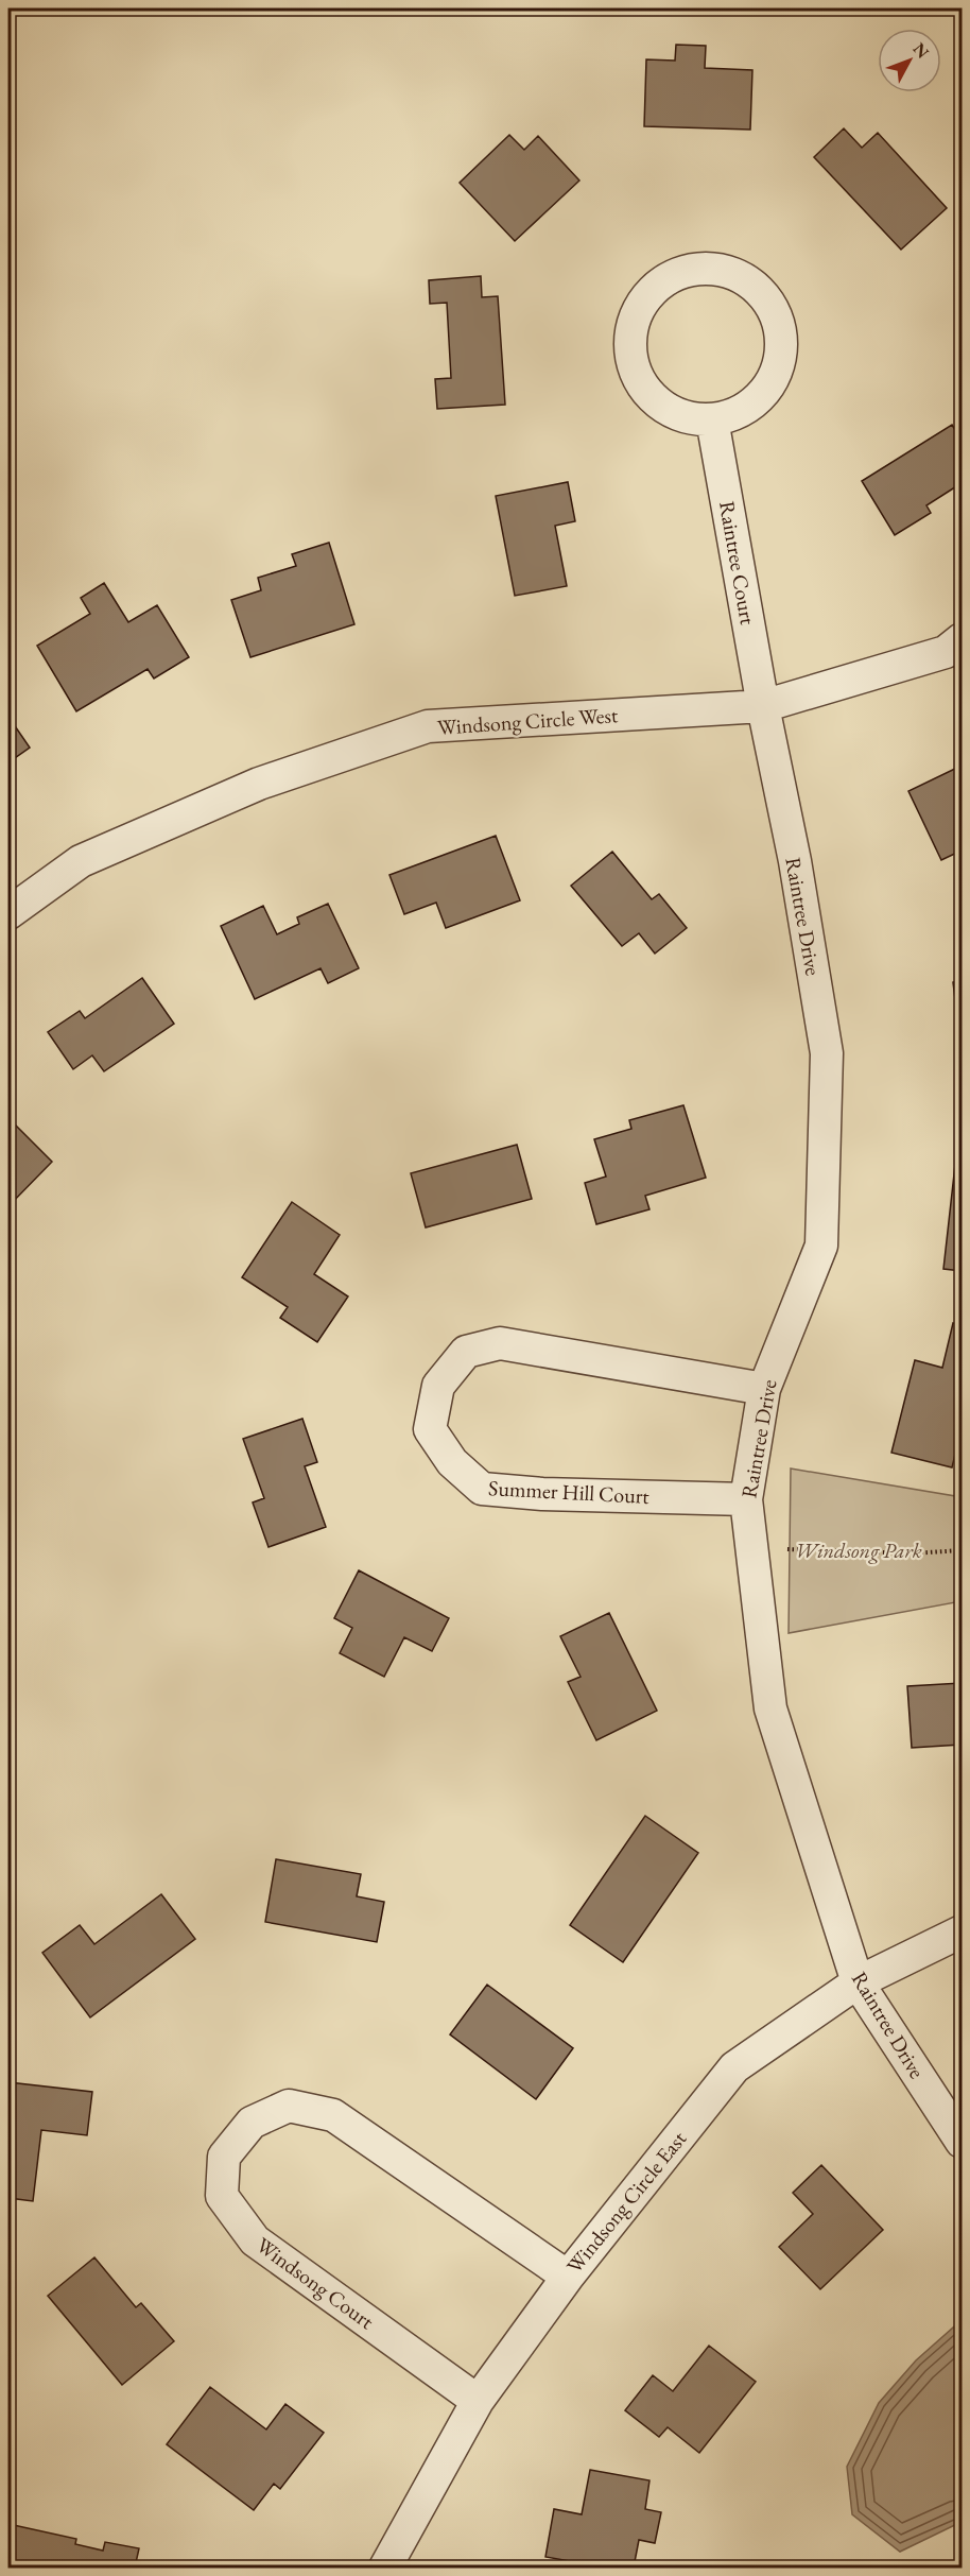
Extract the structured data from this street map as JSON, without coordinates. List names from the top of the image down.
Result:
{
  "streets": {
    "street": [
      "Raintree Court",
      "Windsong Circle West",
      "Raintree Drive",
      "Summer Hill Court",
      "Windsong Circle East",
      "Windsong Court"
    ]
  },
  "crossings": [
    ["Raintree Court", "Windsong Circle West"],
    ["Raintree Court", "Raintree Drive"],
    ["Windsong Circle West", "Raintree Drive"],
    ["Raintree Drive", "Summer Hill Court"],
    ["Raintree Drive", "Windsong Circle East"],
    ["Windsong Circle East", "Windsong Court"]
  ],
  "parks": ["Windsong Park"],
  "north": "top right"
}
